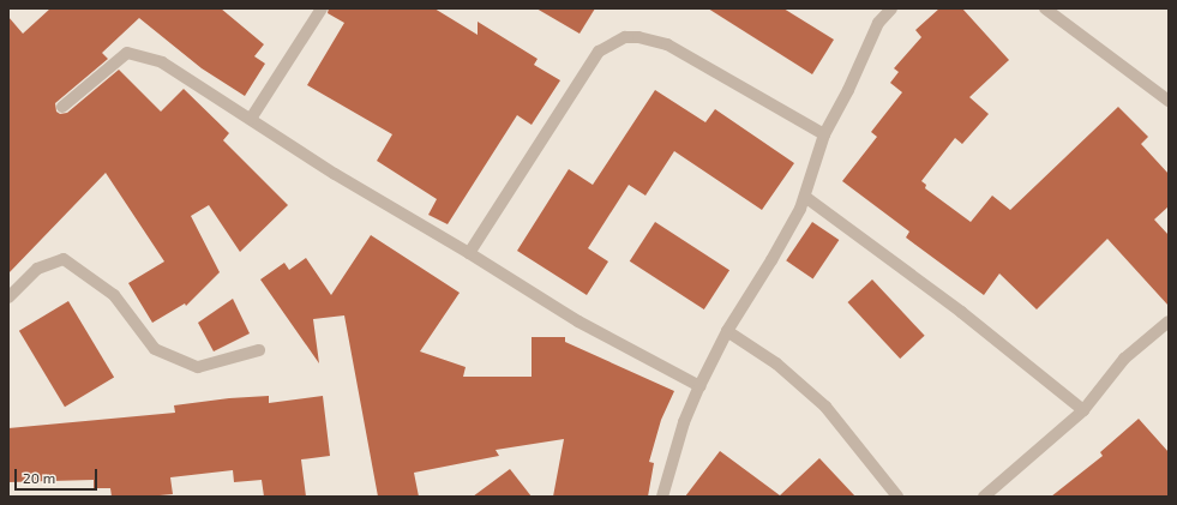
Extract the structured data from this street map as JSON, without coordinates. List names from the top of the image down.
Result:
{
  "scale_bar": "20 m"
}
